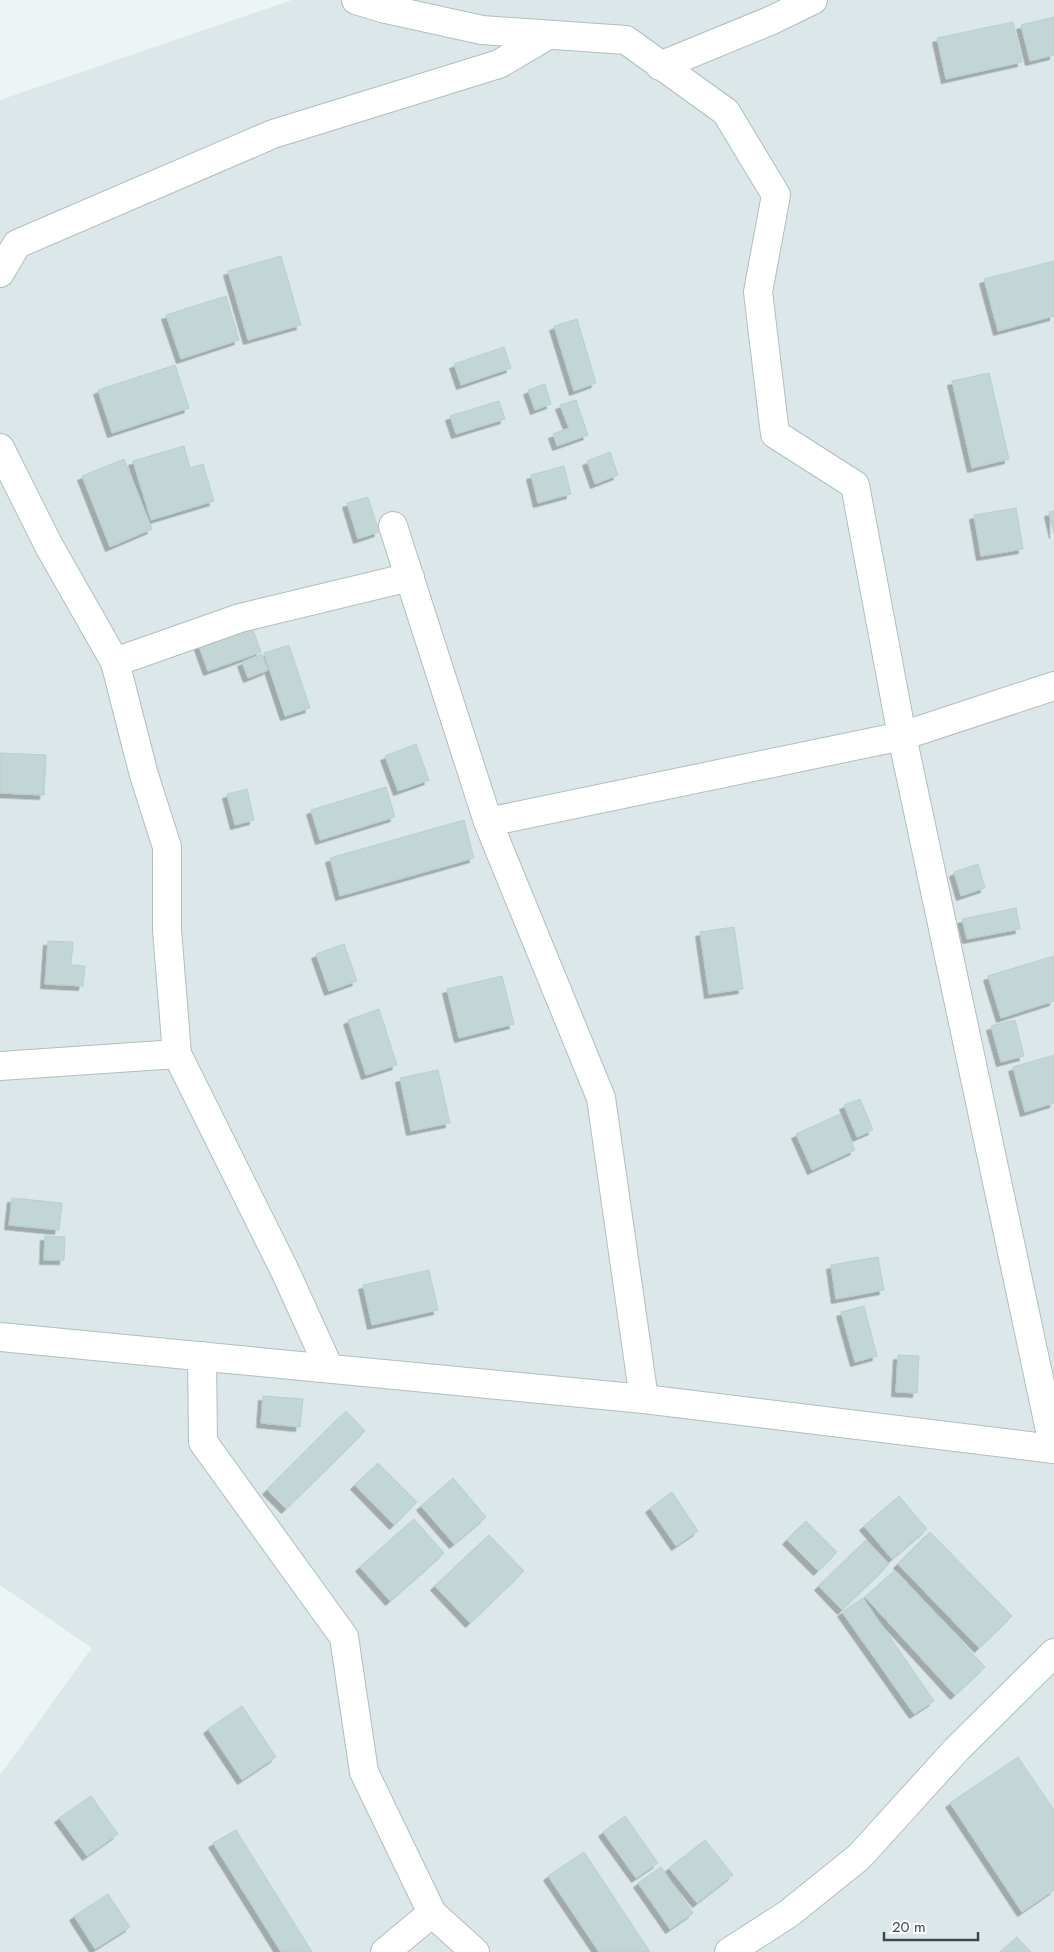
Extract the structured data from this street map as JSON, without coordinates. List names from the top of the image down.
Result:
{
  "scale_bar": "20 m"
}
